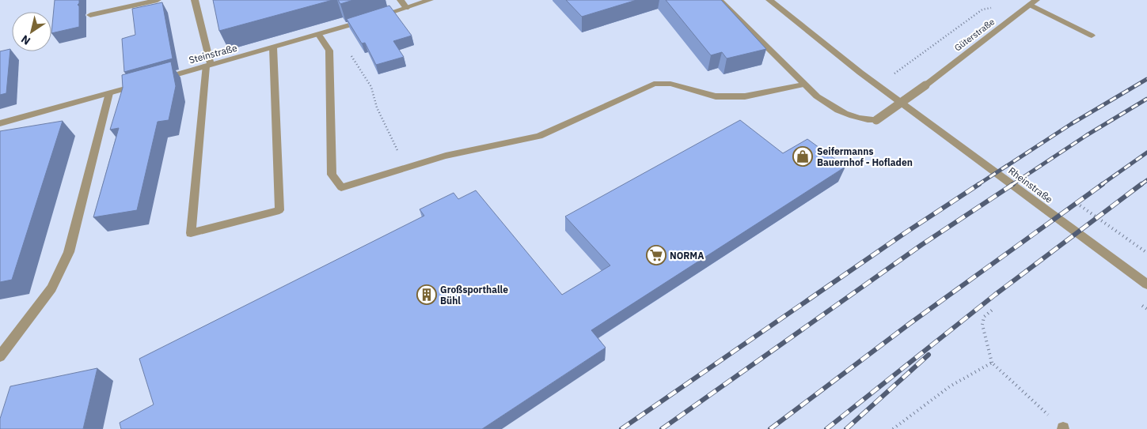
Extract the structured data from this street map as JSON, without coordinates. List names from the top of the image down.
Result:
{
  "streets": {
    "street": ["Güterstraße", "Steinstraße", "Rheinstraße"]
  },
  "places": {
    "shop": ["Seifermanns Bauernhof - Hofladen"],
    "supermarket": ["NORMA"],
    "building": ["Großsporthalle Bühl"]
  },
  "north": "bottom left"
}
